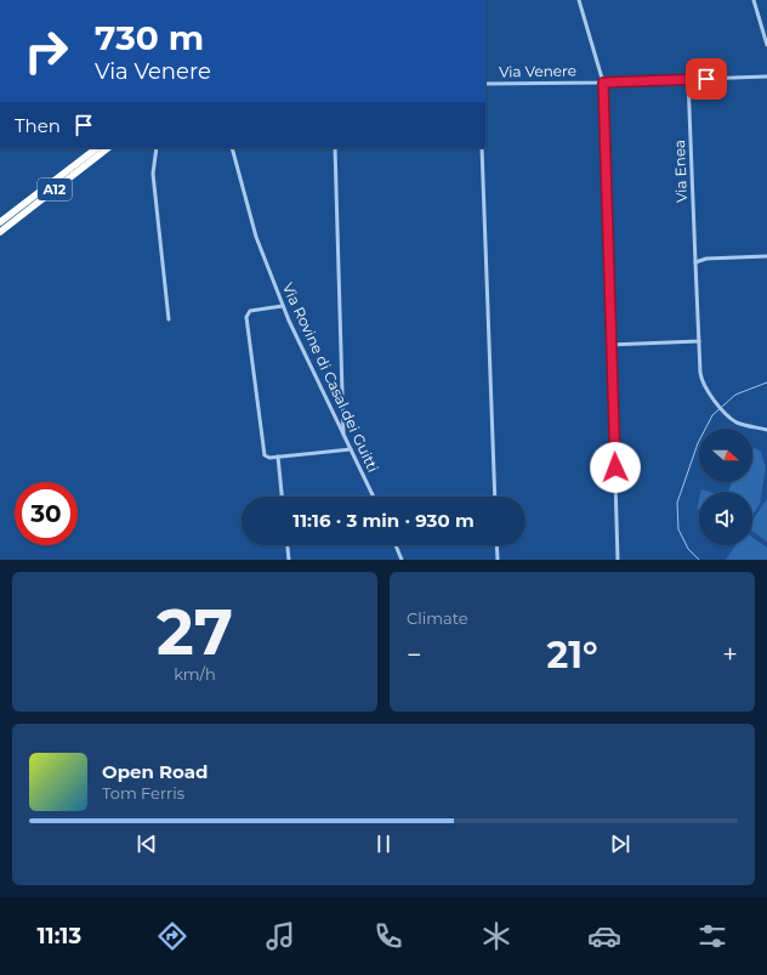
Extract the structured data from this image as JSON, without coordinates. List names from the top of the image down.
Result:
{
  "streets": {
    "highway": ["A12"],
    "street": ["Via Venere", "Via Enea", "Via Rovine di Casal dei Guitti"]
  },
  "crossings": [
    ["Via Venere", "Via Enea"]
  ],
  "north": "right",
  "page": {
    "turn": ["730 m", "Via Venere"],
    "then": "Then",
    "limit": "30",
    "trip": "11:16 · 3 min · 930 m",
    "tile": [
      ["27", "km/h"],
      "Climate"
    ],
    "heat": ["−", "21°", "+"],
    "song": ["Open Road", "Tom Ferris"],
    "tabs": "11:13"
  }
}
